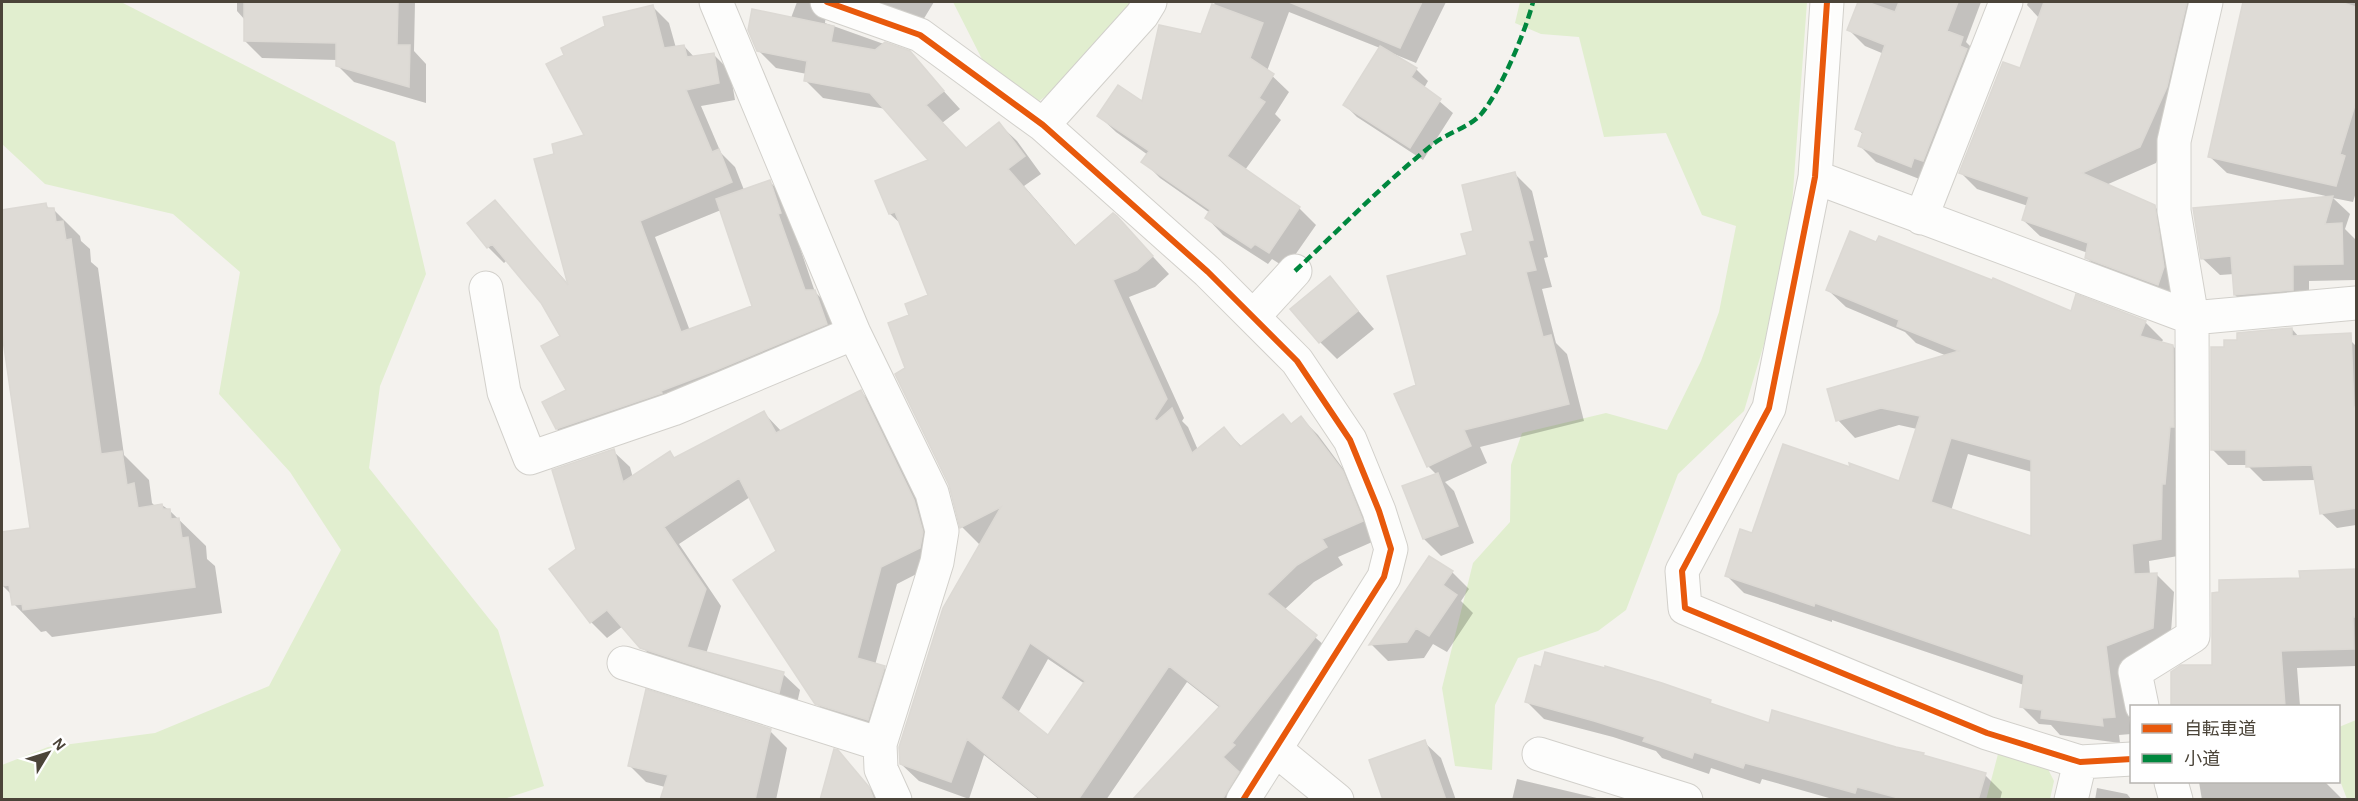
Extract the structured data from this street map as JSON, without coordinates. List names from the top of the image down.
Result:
{
  "legend": ["自転車道", "小道"],
  "north": "top right"
}
